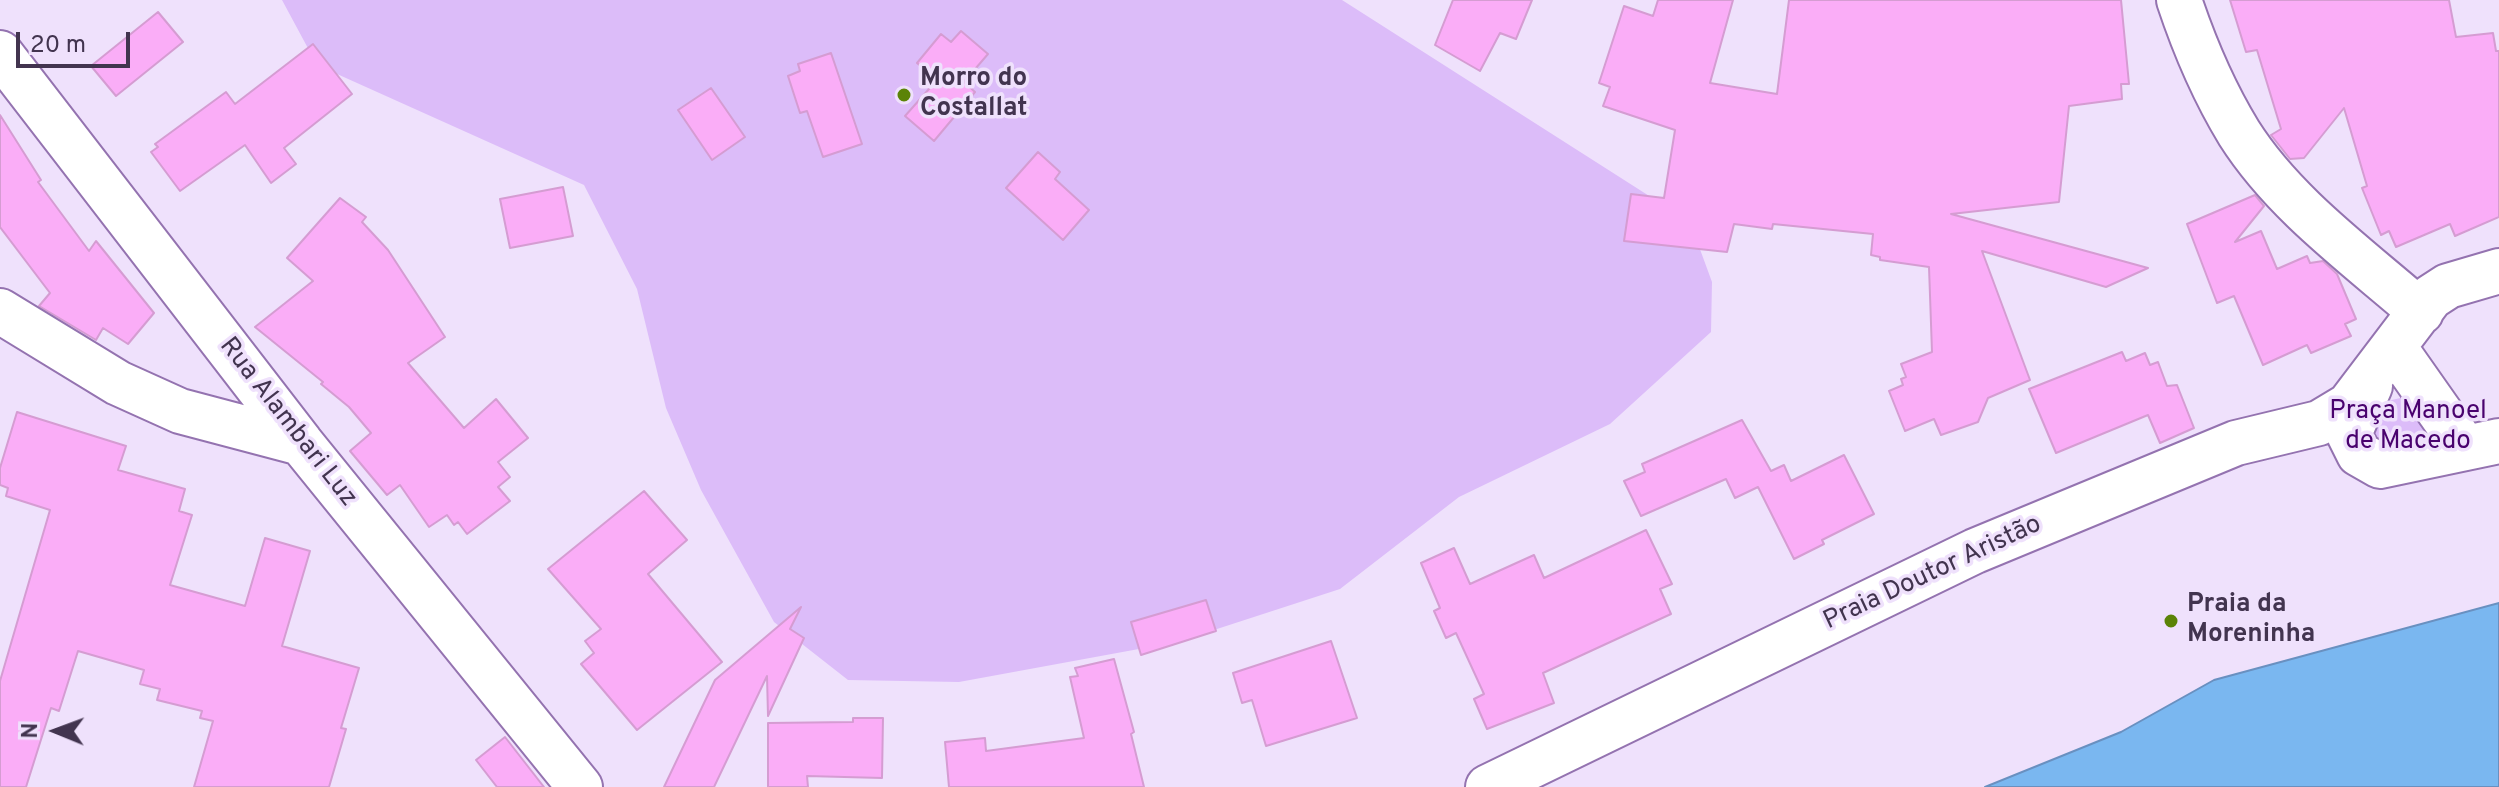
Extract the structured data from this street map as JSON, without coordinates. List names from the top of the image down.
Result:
{
  "streets": {
    "street": ["Rua Alambari Luz", "Praia Doutor Aristão"]
  },
  "parks": ["Praça Manoel de Macedo"],
  "places": ["Morro do Costallat", "Praia da Moreninha"],
  "scale_bar": "20 m",
  "north": "left"
}
